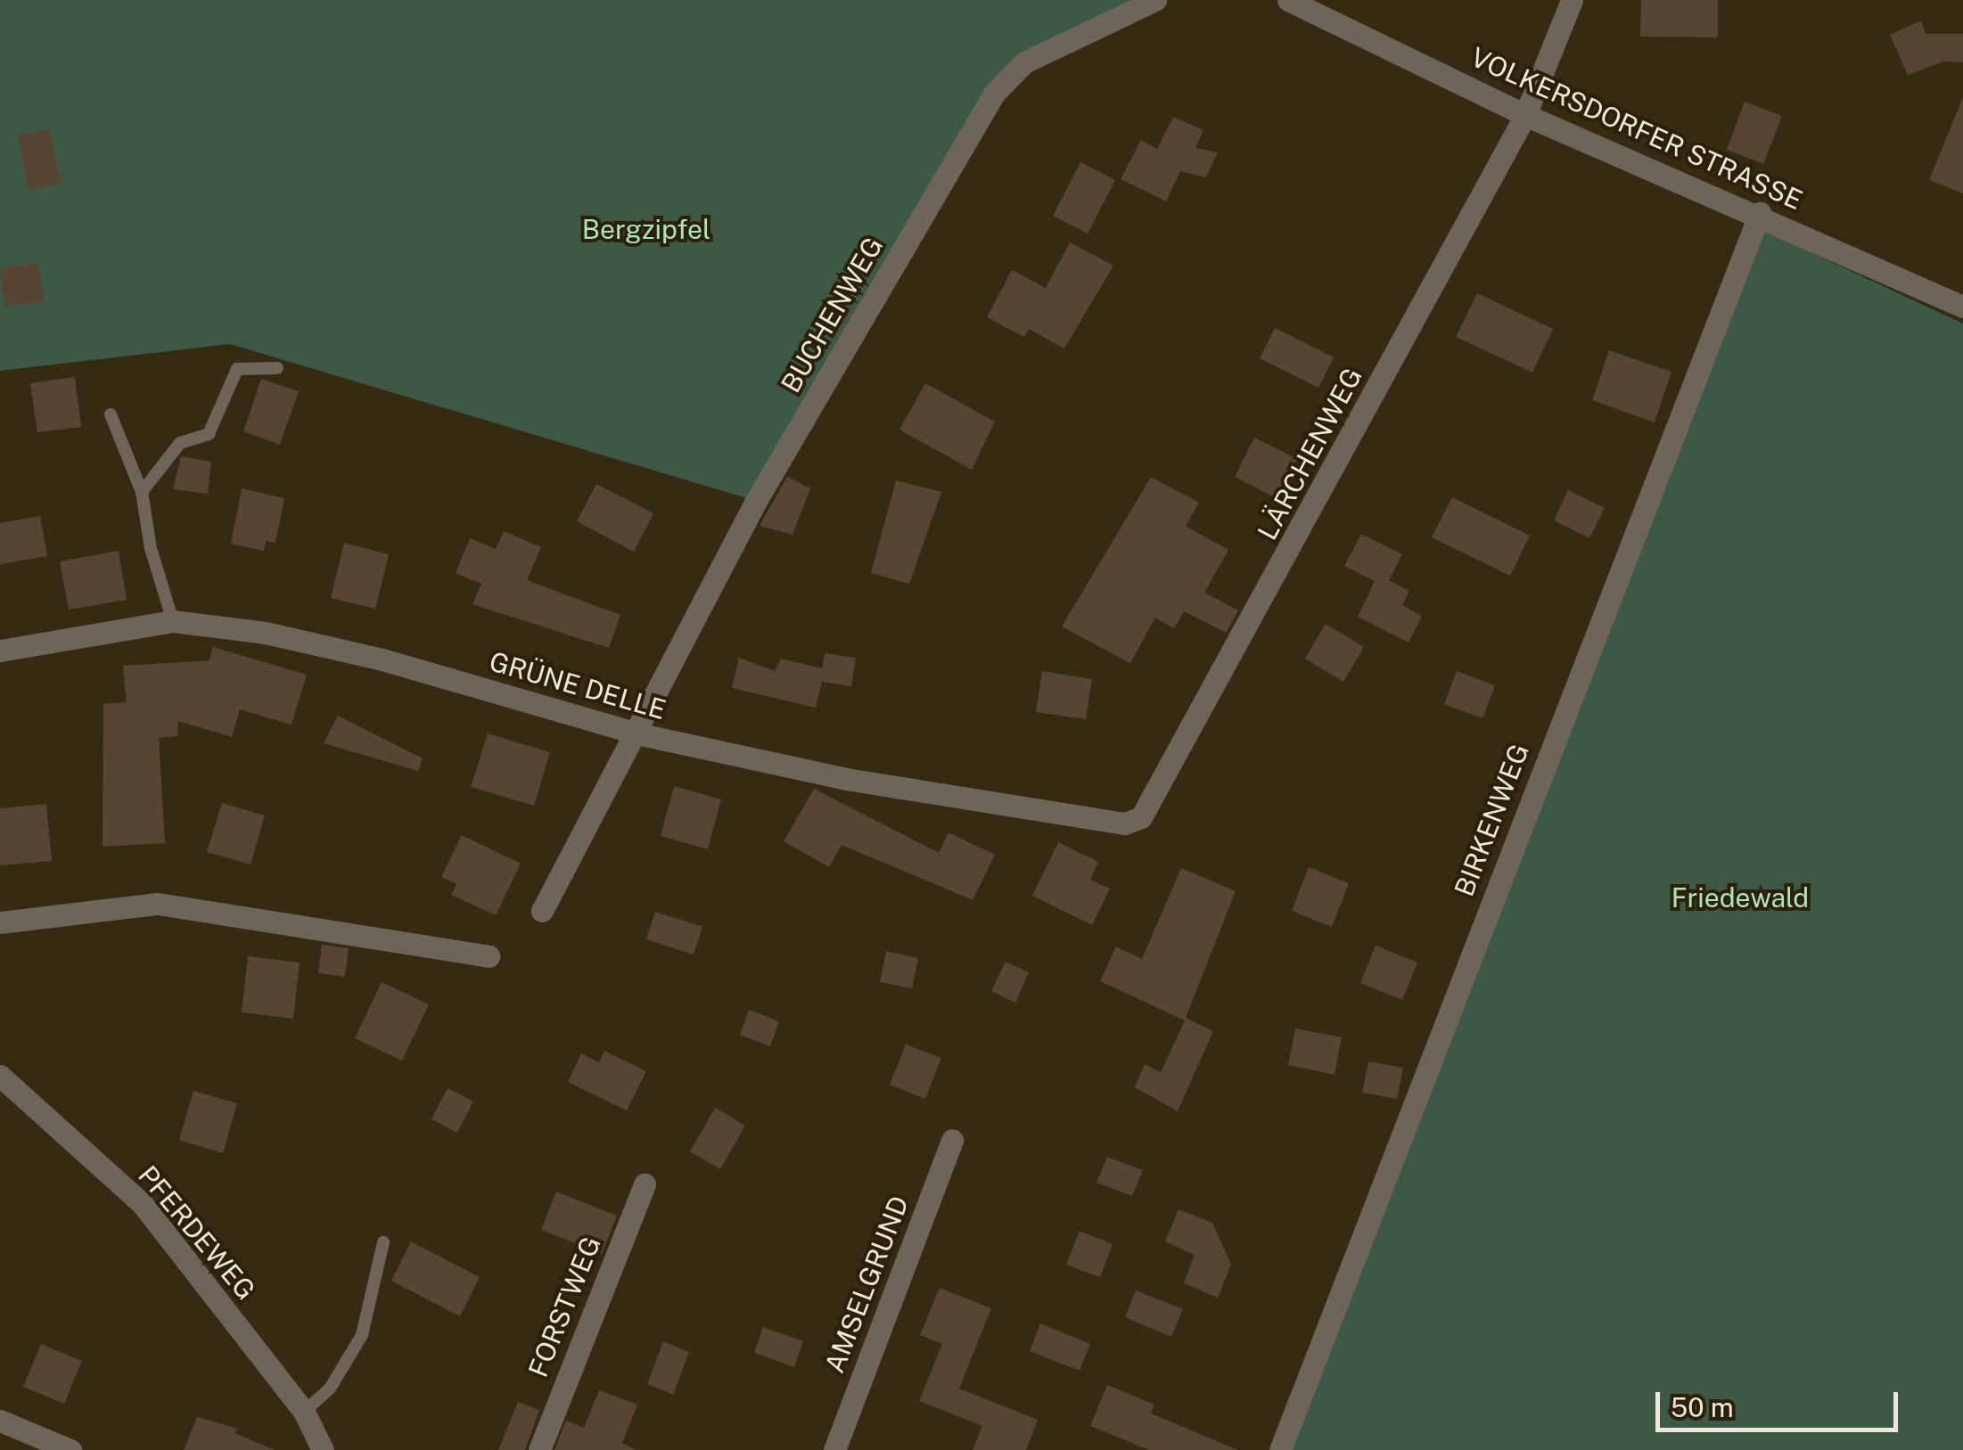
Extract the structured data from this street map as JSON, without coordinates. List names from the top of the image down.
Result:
{
  "streets": {
    "street": [
      "VOLKERSDORFER STRASSE",
      "BUCHENWEG",
      "LÄRCHENWEG",
      "GRÜNE DELLE",
      "BIRKENWEG",
      "PFERDEWEG",
      "AMSELGRUND",
      "FORSTWEG"
    ]
  },
  "crossings": [
    ["VOLKERSDORFER STRASSE", "LÄRCHENWEG"],
    ["VOLKERSDORFER STRASSE", "BIRKENWEG"],
    ["BUCHENWEG", "GRÜNE DELLE"],
    ["LÄRCHENWEG", "GRÜNE DELLE"]
  ],
  "parks": ["Bergzipfel", "Friedewald"],
  "scale_bar": "50 m"
}
